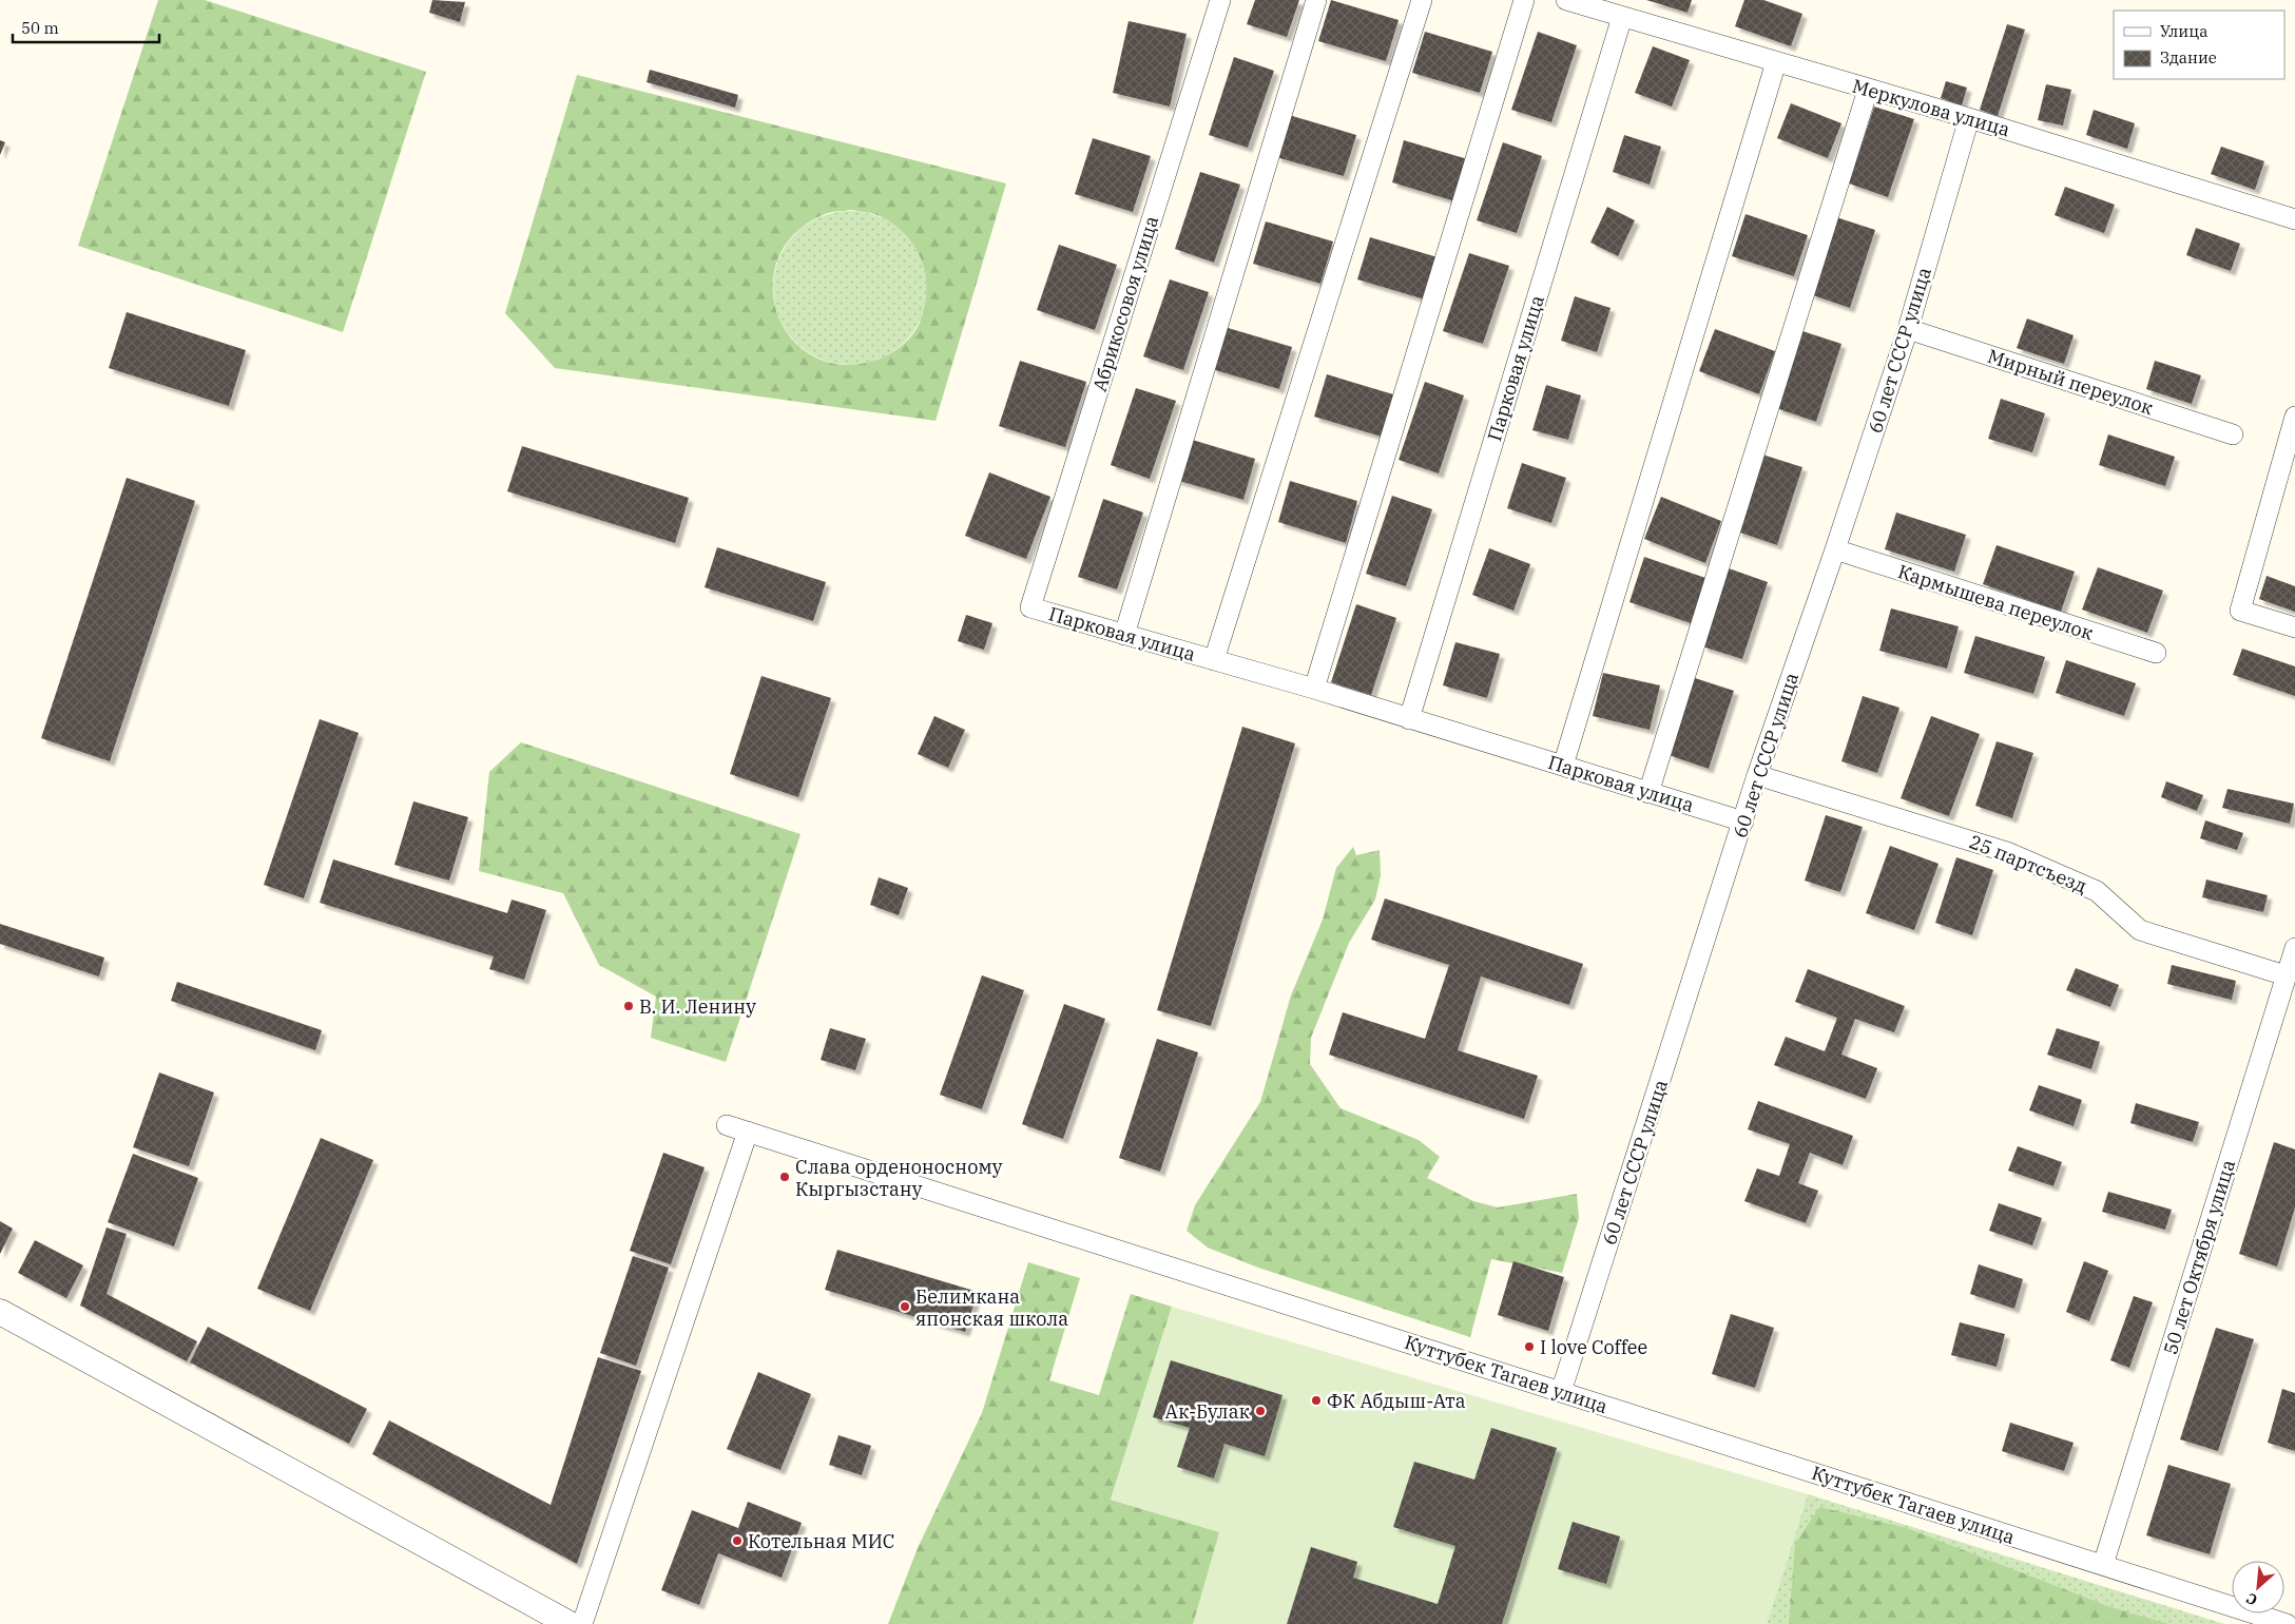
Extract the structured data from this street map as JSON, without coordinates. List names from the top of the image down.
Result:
{
  "streets": {
    "street": [
      "Меркулова улица",
      "Абрикосовоя улица",
      "60 лет СССР улица",
      "Парковая улица",
      "Мирный переулок",
      "Кармышева переулок",
      "25 партсъезд",
      "50 лет Октября улица",
      "Куттубек Тагаев улица"
    ]
  },
  "crossings": [
    ["Меркулова улица", "60 лет СССР улица"],
    ["Меркулова улица", "Парковая улица"],
    ["Абрикосовоя улица", "Парковая улица"],
    ["60 лет СССР улица", "Парковая улица"],
    ["60 лет СССР улица", "Мирный переулок"],
    ["60 лет СССР улица", "Кармышева переулок"],
    ["60 лет СССР улица", "25 партсъезд"],
    ["60 лет СССР улица", "Куттубек Тагаев улица"],
    ["25 партсъезд", "50 лет Октября улица"],
    ["50 лет Октября улица", "Куттубек Тагаев улица"]
  ],
  "places": [
    "В. И. Ленину",
    "Слава орденоносному Кыргызстану",
    "Белимкана японская школа",
    "I love Coffee",
    "ФК Абдыш-Ата",
    "Ак-Булак",
    "Котельная МИС"
  ],
  "legend": ["Улица", "Здание"],
  "scale_bar": "50 m",
  "north": "bottom left"
}
